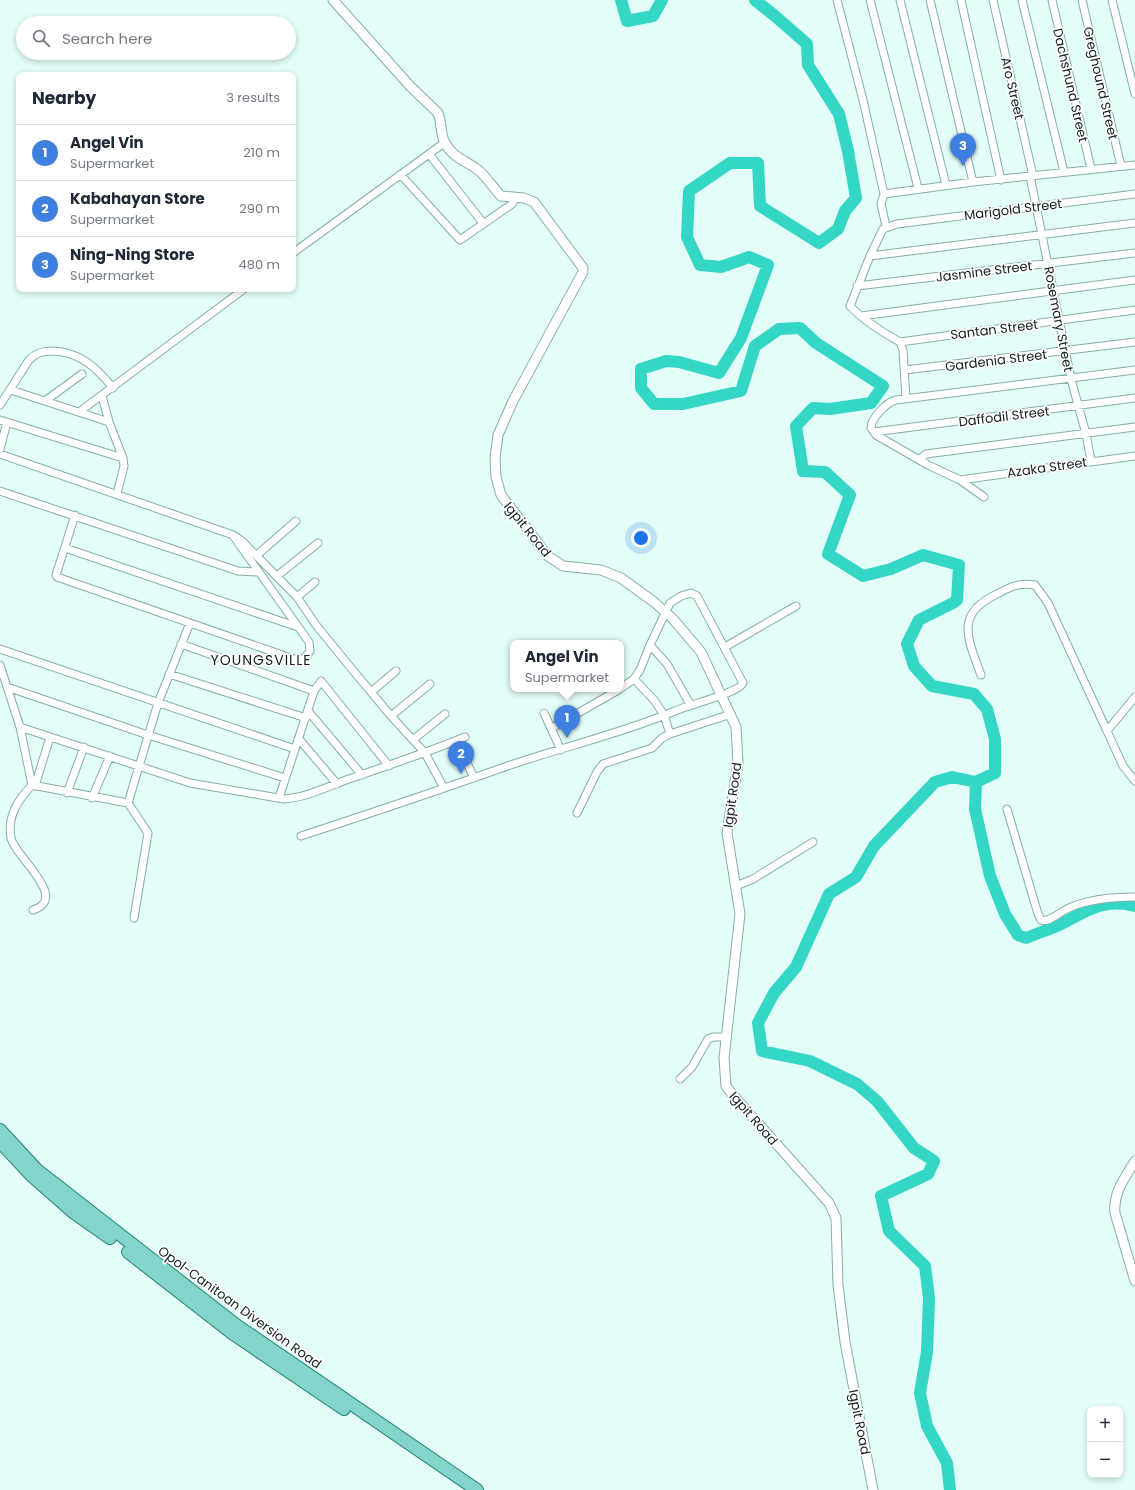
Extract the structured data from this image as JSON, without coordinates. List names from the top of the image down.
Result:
{
  "streets": {
    "main road": ["Opol-Canitoan Diversion Road"],
    "street": [
      "Greghound Street",
      "Dachshund Street",
      "Aro Street",
      "Marigold Street",
      "Jasmine Street",
      "Rosemary Street",
      "Santan Street",
      "Gardenia Street",
      "Daffodil Street",
      "Azaka Street",
      "Igpit Road"
    ]
  },
  "crossings": [
    ["Aro Street", "Rosemary Street"],
    ["Marigold Street", "Rosemary Street"],
    ["Jasmine Street", "Rosemary Street"],
    ["Rosemary Street", "Santan Street"],
    ["Rosemary Street", "Gardenia Street"],
    ["Rosemary Street", "Daffodil Street"],
    ["Rosemary Street", "Azaka Street"]
  ],
  "districts": ["YOUNGSVILLE"],
  "page": {
    "search": "Search here",
    "heading": ["Nearby", "3 results"],
    "list": [
      {
        "mark": "1",
        "name": "Angel Vin",
        "note": "Supermarket",
        "value": "210 m"
      },
      {
        "mark": "2",
        "name": "Kabahayan Store",
        "note": "Supermarket",
        "value": "290 m"
      },
      {
        "mark": "3",
        "name": "Ning-Ning Store",
        "note": "Supermarket",
        "value": "480 m"
      }
    ],
    "pins": ["3", "1", "2"],
    "popup": ["Angel Vin", "Supermarket"],
    "map_buttons": ["+", "−"]
  }
}
